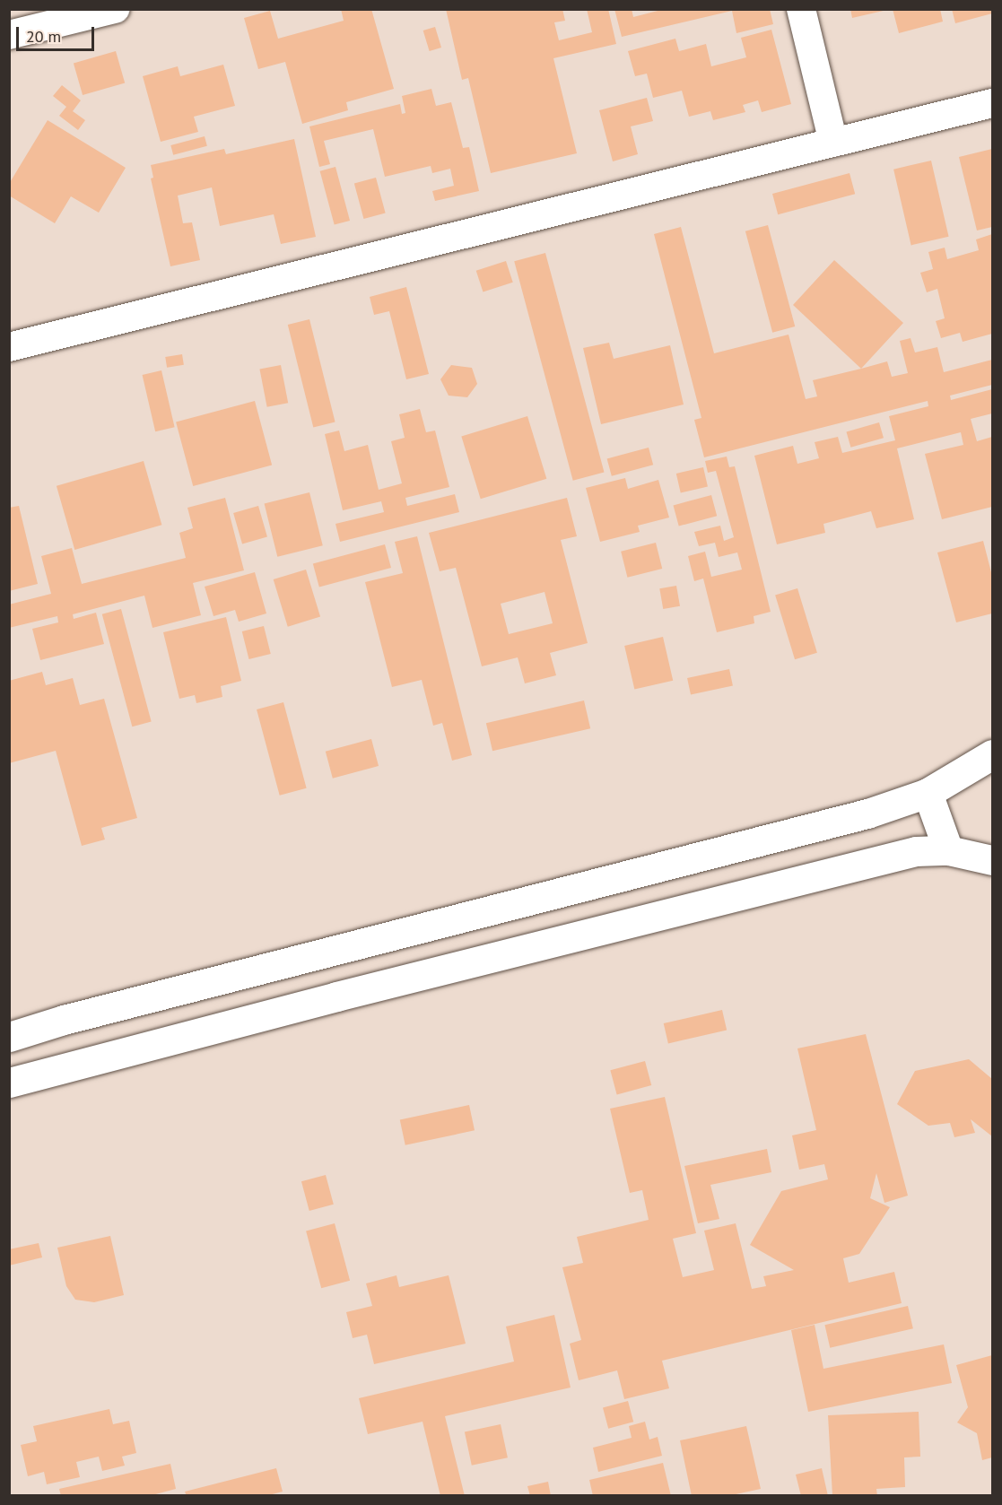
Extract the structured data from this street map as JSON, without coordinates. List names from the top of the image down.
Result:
{
  "scale_bar": "20 m"
}
